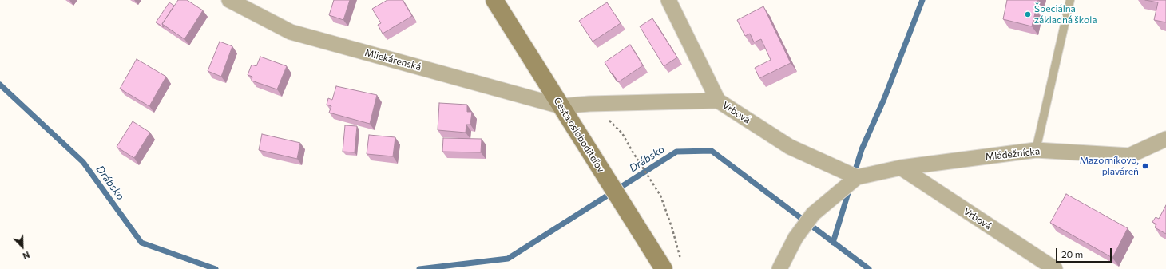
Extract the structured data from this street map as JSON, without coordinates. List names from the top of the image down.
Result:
{
  "streets": {
    "main road": ["Cesta osloboditeľov"],
    "street": ["Mliekárenská", "Vrbová", "Mládežnícka"]
  },
  "crossings": [
    ["Mliekárenská", "Vrbová"],
    ["Mliekárenská", "Cesta osloboditeľov"],
    ["Vrbová", "Cesta osloboditeľov"],
    ["Vrbová", "Mládežnícka"]
  ],
  "water": ["Drábsko"],
  "places": ["Špeciálna základná škola", "Mazorníkovo, plaváreň"],
  "scale_bar": "20 m",
  "north": "bottom right"
}
